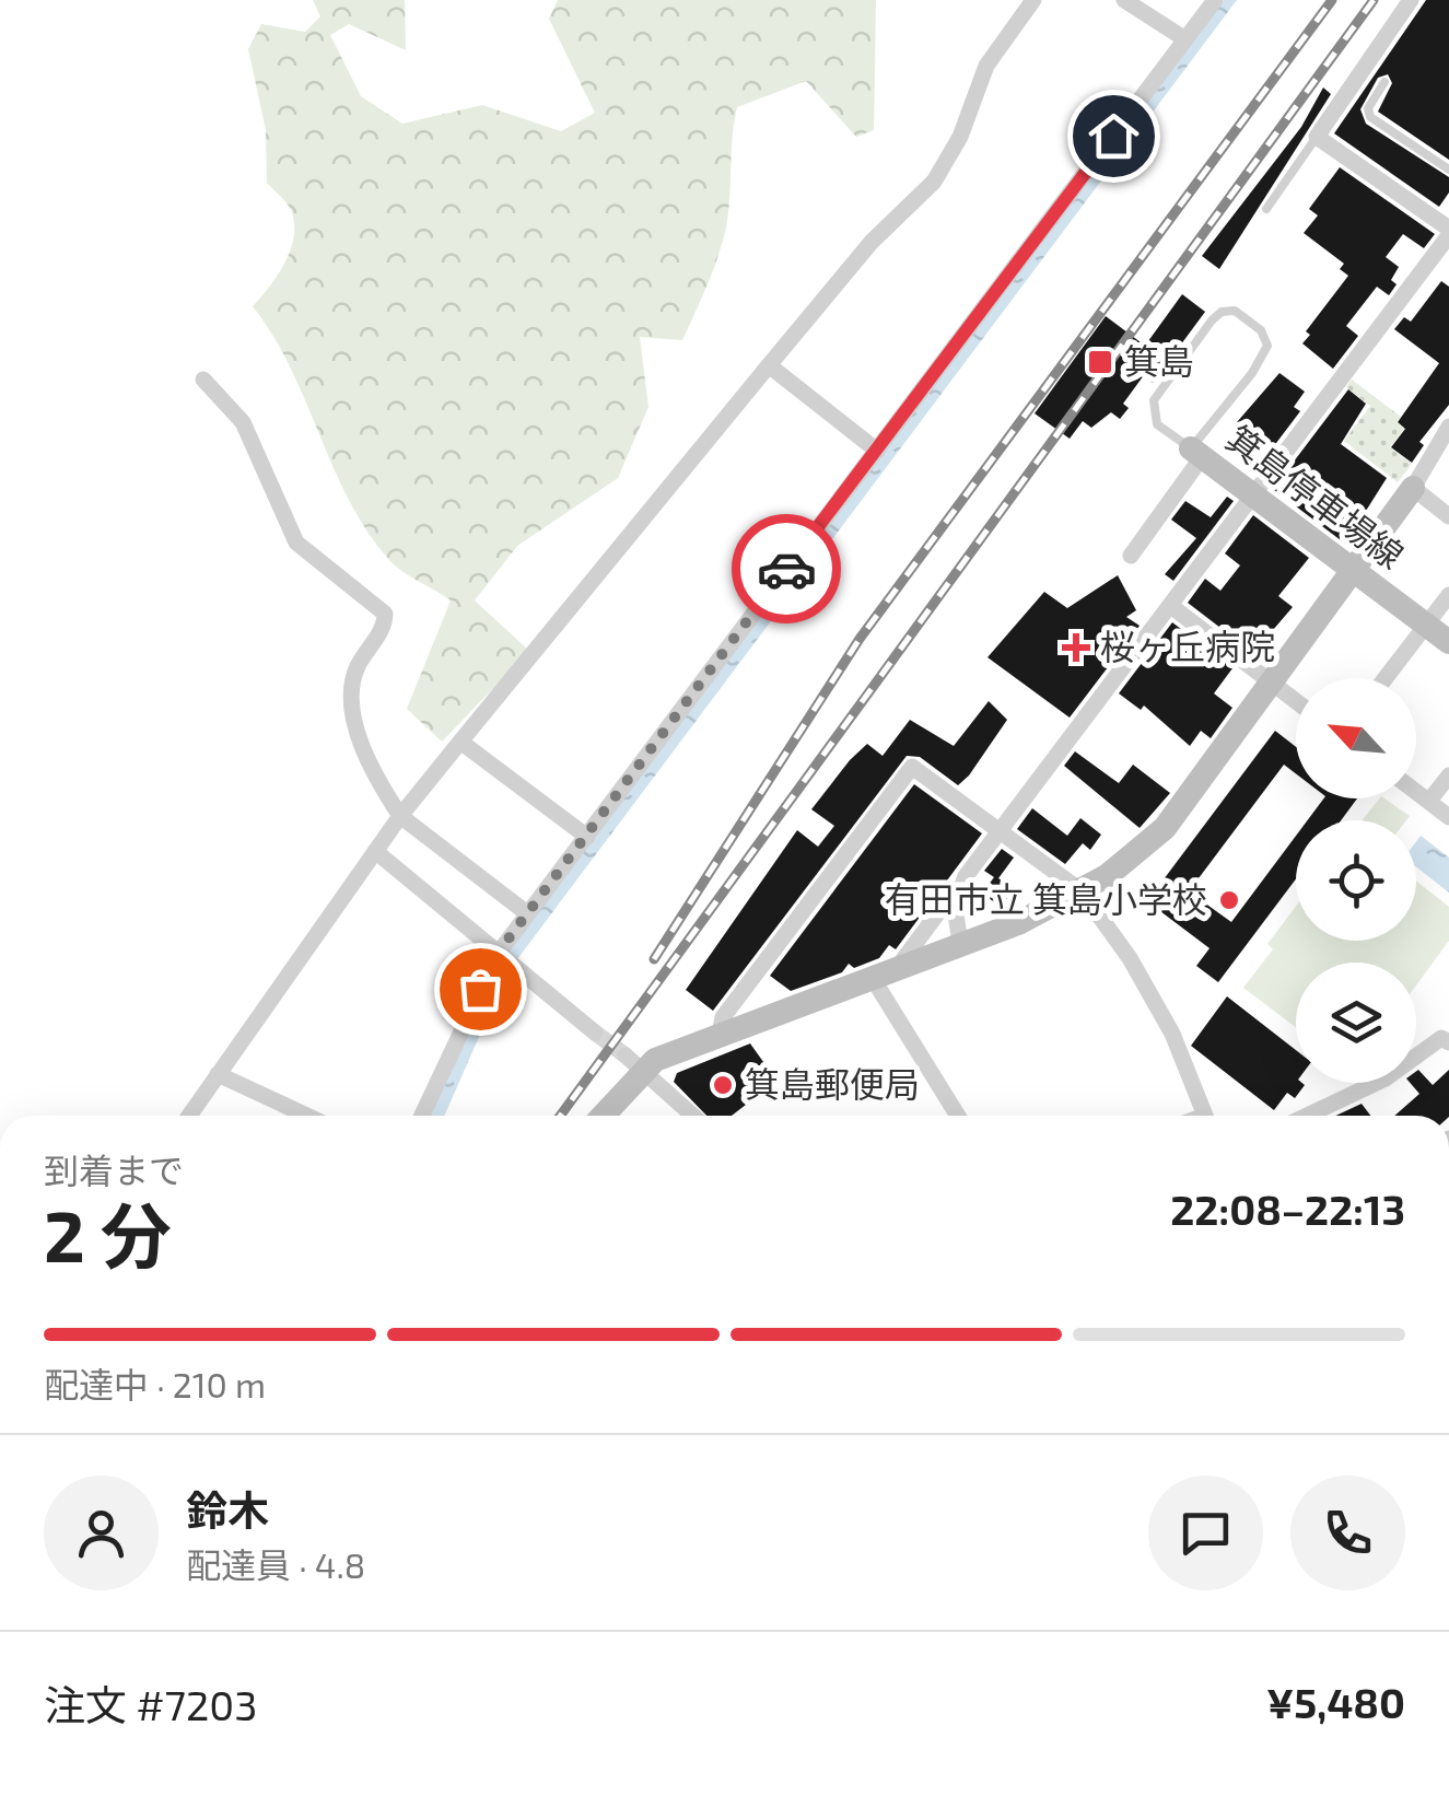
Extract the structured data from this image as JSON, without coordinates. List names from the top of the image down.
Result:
{
  "streets": {
    "street": ["箕島停車場線"]
  },
  "places": {
    "transit": ["箕島"],
    "health": ["桜ヶ丘病院"],
    "other": ["有田市立 箕島小学校", "箕島郵便局"]
  },
  "north": "top left",
  "page": {
    "heading": ["2 分", "到着まで", "22:08–22:13"],
    "panel": [
      "鈴木",
      "配達員 · 4.8",
      "注文 #7203",
      "¥5,480"
    ],
    "bar": "配達中 · 210 m"
  }
}
